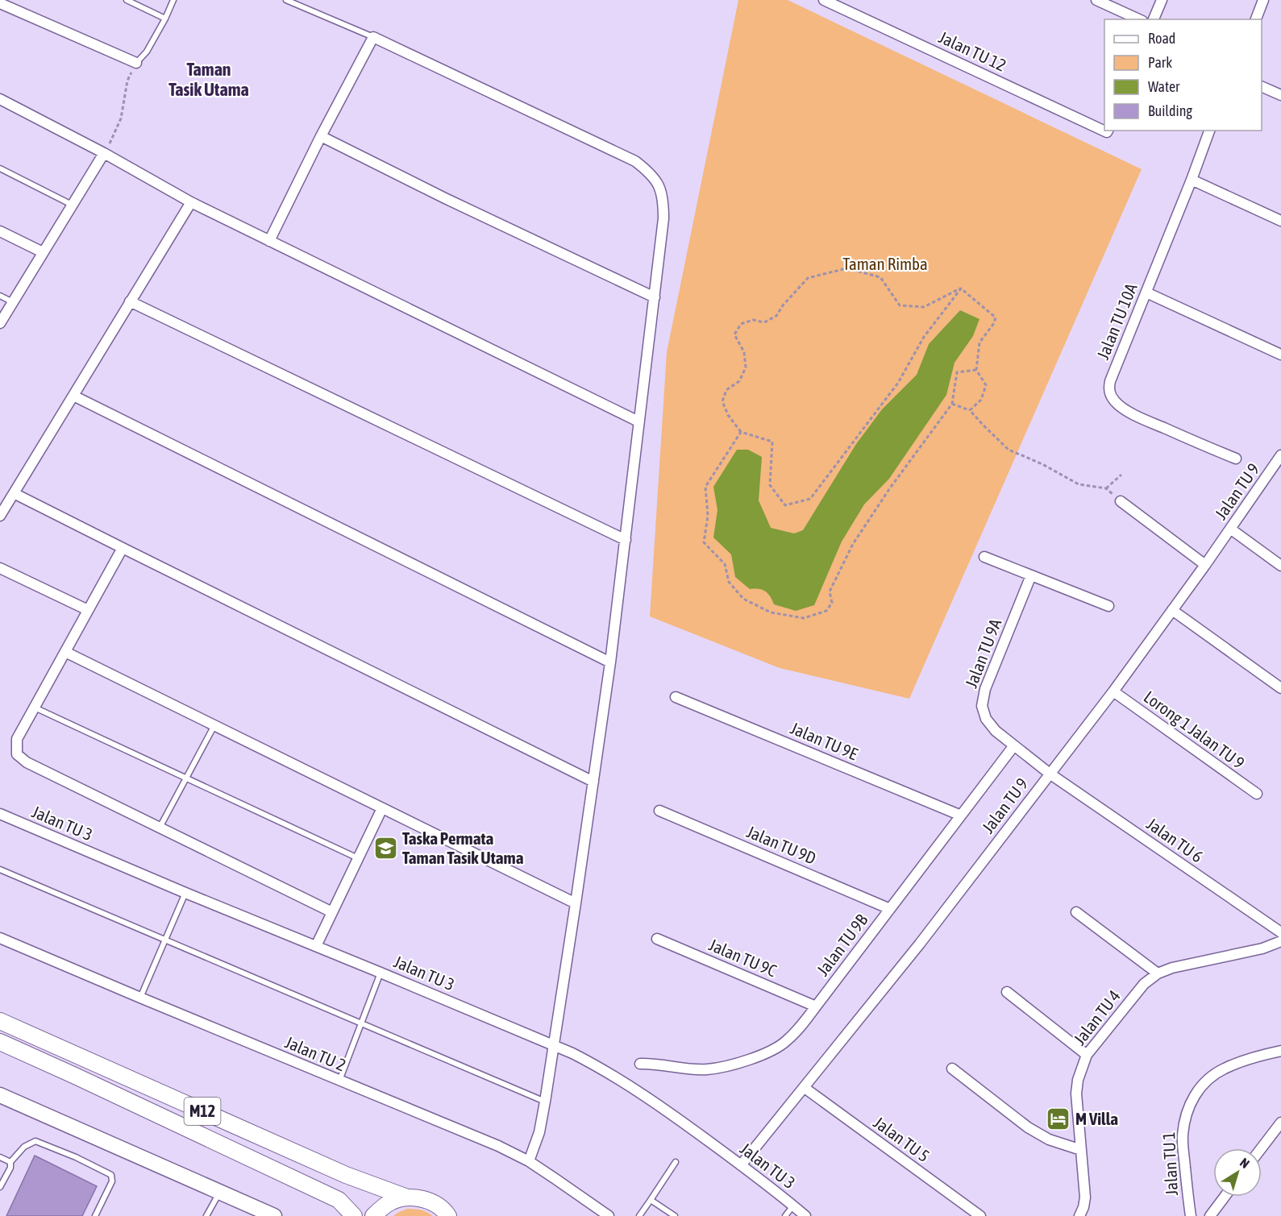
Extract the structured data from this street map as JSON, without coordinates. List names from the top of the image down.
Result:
{
  "streets": {
    "main road": ["M12"],
    "street": [
      "Jalan TU 12",
      "Jalan TU 10A",
      "Jalan TU 9",
      "Jalan TU 9A",
      "Lorong 1 Jalan TU 9",
      "Jalan TU 9E",
      "Jalan TU 3",
      "Jalan TU 6",
      "Jalan TU 9D",
      "Jalan TU 9B",
      "Jalan TU 9C",
      "Jalan TU 4",
      "Jalan TU 2",
      "Jalan TU 5",
      "Jalan TU 1"
    ]
  },
  "crossings": [
    ["Jalan TU 9", "Jalan TU 9A"],
    ["Jalan TU 9", "Lorong 1 Jalan TU 9"],
    ["Jalan TU 9", "Jalan TU 3"],
    ["Jalan TU 9", "Jalan TU 6"],
    ["Jalan TU 9", "Jalan TU 5"],
    ["Jalan TU 9A", "Jalan TU 6"],
    ["Jalan TU 9A", "Jalan TU 9B"],
    ["Jalan TU 9E", "Jalan TU 9B"],
    ["Jalan TU 9D", "Jalan TU 9B"],
    ["Jalan TU 9B", "Jalan TU 9C"]
  ],
  "districts": ["Taman Tasik Utama"],
  "parks": ["Taman Rimba"],
  "places": {
    "school or university": ["Taska Permata Taman Tasik Utama"],
    "hotel": ["M Villa"]
  },
  "legend": [
    "Road",
    "Park",
    "Water",
    "Building"
  ],
  "north": "top right"
}
